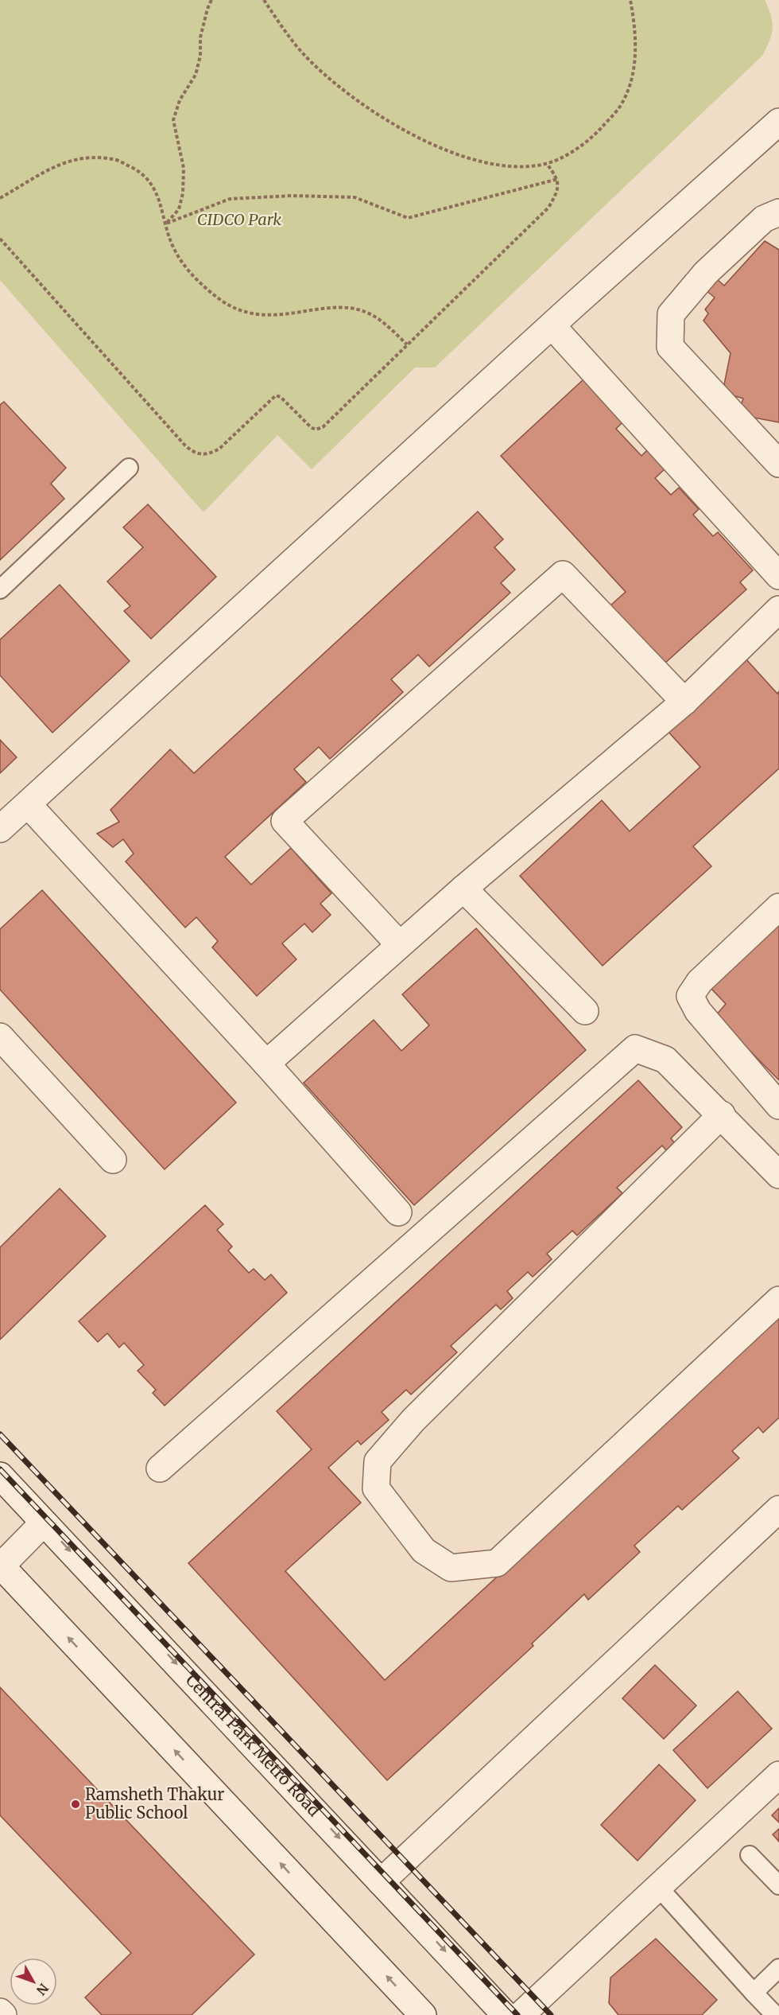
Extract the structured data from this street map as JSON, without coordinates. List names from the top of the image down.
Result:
{
  "streets": {
    "street": ["Central Park Metro Road"]
  },
  "parks": ["CIDCO Park"],
  "places": ["Ramsheth Thakur Public School"],
  "north": "bottom right"
}
